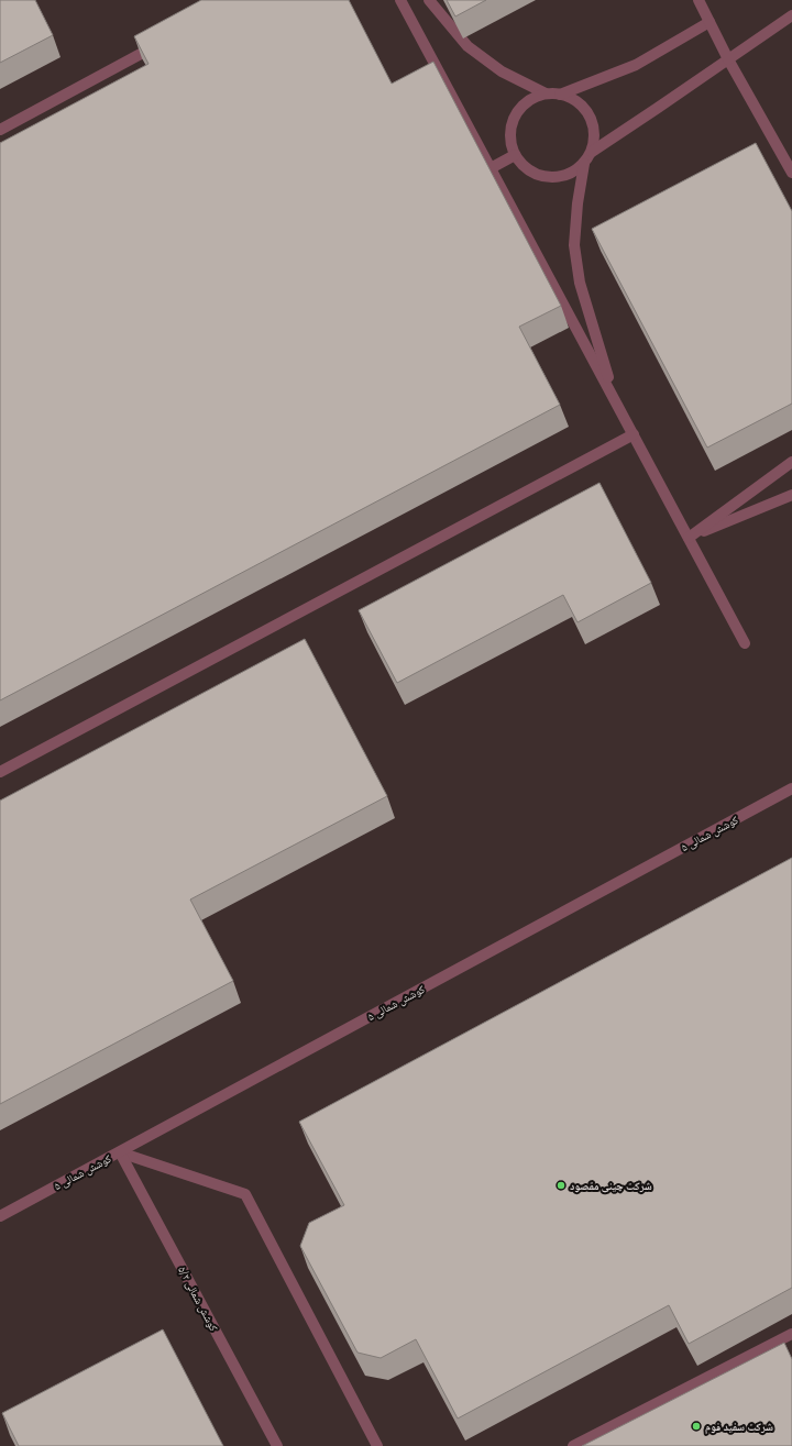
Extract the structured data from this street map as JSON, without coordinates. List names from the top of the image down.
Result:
{
  "streets": {
    "street": ["کوشش شمالی ۵", "کوشش شمالی ۵/٢"]
  },
  "crossings": [
    ["کوشش شمالی ۵", "کوشش شمالی ۵/٢"]
  ],
  "places": ["شرکت چینی مقصود", "شرکت سفید فوم"]
}
